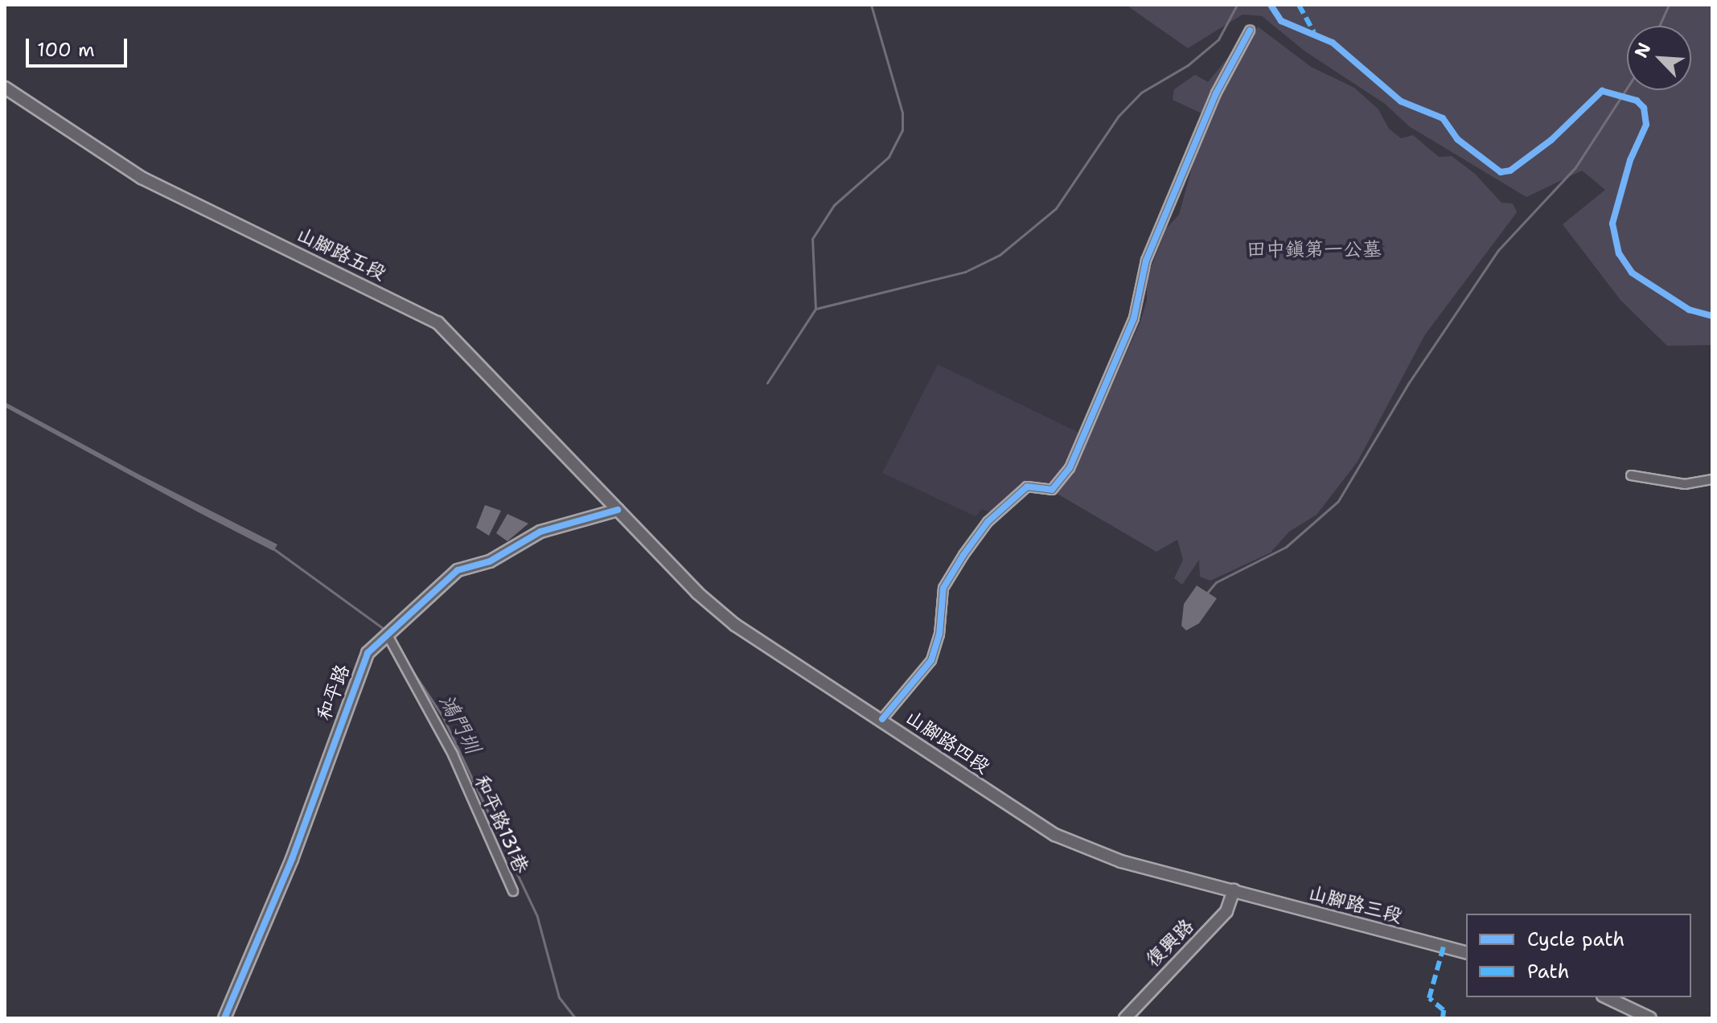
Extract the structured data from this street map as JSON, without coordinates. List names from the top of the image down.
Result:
{
  "streets": {
    "main road": [
      "山腳路五段",
      "和平路",
      "山腳路四段",
      "山腳路三段",
      "復興路"
    ],
    "street": ["和平路131巷"]
  },
  "crossings": [
    ["山腳路五段", "和平路"],
    ["山腳路五段", "山腳路四段"],
    ["和平路", "山腳路四段"],
    ["和平路", "和平路131巷"],
    ["山腳路四段", "山腳路三段"],
    ["山腳路四段", "復興路"],
    ["山腳路三段", "復興路"]
  ],
  "water": ["鴻門圳"],
  "parks": ["田中鎮第一公墓"],
  "legend": ["Cycle path", "Path"],
  "scale_bar": "100 m",
  "north": "top left"
}
